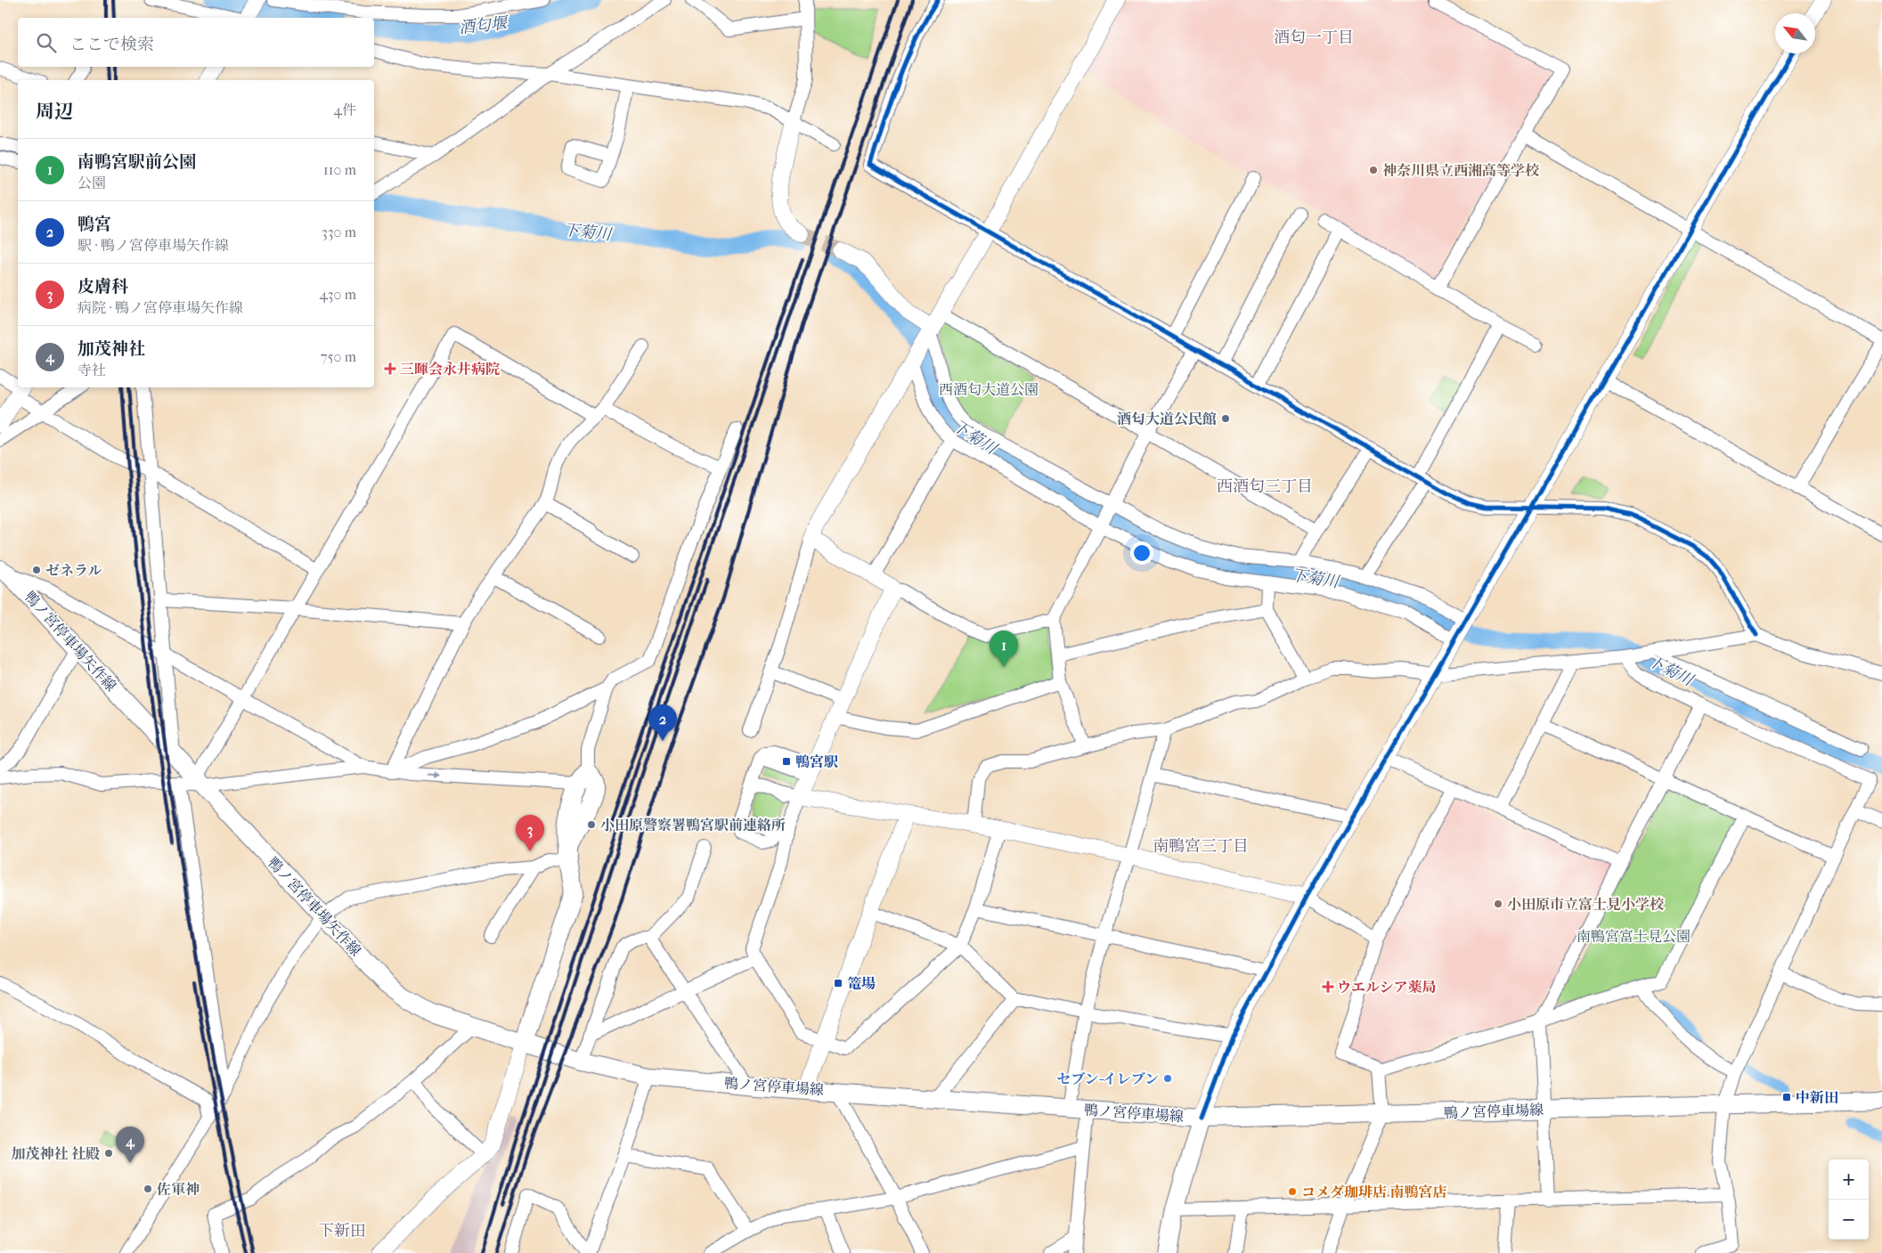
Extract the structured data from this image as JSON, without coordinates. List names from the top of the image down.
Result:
{
  "streets": {
    "main road": ["鴨ノ宮停車場矢作線", "鴨ノ宮停車場線"]
  },
  "crossings": [
    ["鴨ノ宮停車場矢作線", "鴨ノ宮停車場線"]
  ],
  "districts": [
    "酒匂一丁目",
    "西酒匂三丁目",
    "南鴨宮三丁目",
    "下新田"
  ],
  "water": ["酒匂堰", "下菊川"],
  "parks": ["西酒匂大道公園", "南鴨宮富士見公園"],
  "places": {
    "other": [
      "神奈川県立西湘高等学校",
      "酒匂大道公民館",
      "ゼネラル",
      "小田原警察署鴨宮駅前連絡所",
      "小田原市立富士見小学校",
      "セブン-イレブン",
      "加茂神社 社殿",
      "佐軍神",
      "コメダ珈琲店 南鴨宮店"
    ],
    "health": ["三暉会永井病院", "ウエルシア薬局"],
    "transit": ["鴨宮駅", "篭場", "中新田"]
  },
  "north": "top left",
  "page": {
    "search": "ここで検索",
    "heading": ["周辺", "4件"],
    "list": [
      {
        "mark": "1",
        "name": "南鴨宮駅前公園",
        "note": "公園",
        "value": "110 m"
      },
      {
        "mark": "2",
        "name": "鴨宮",
        "note": "駅 · 鴨ノ宮停車場矢作線",
        "value": "330 m"
      },
      {
        "mark": "3",
        "name": "皮膚科",
        "note": "病院 · 鴨ノ宮停車場矢作線",
        "value": "430 m"
      },
      {
        "mark": "4",
        "name": "加茂神社",
        "note": "寺社",
        "value": "750 m"
      }
    ],
    "pins": [
      "1",
      "2",
      "3",
      "4"
    ],
    "map_buttons": ["+", "−"]
  }
}
